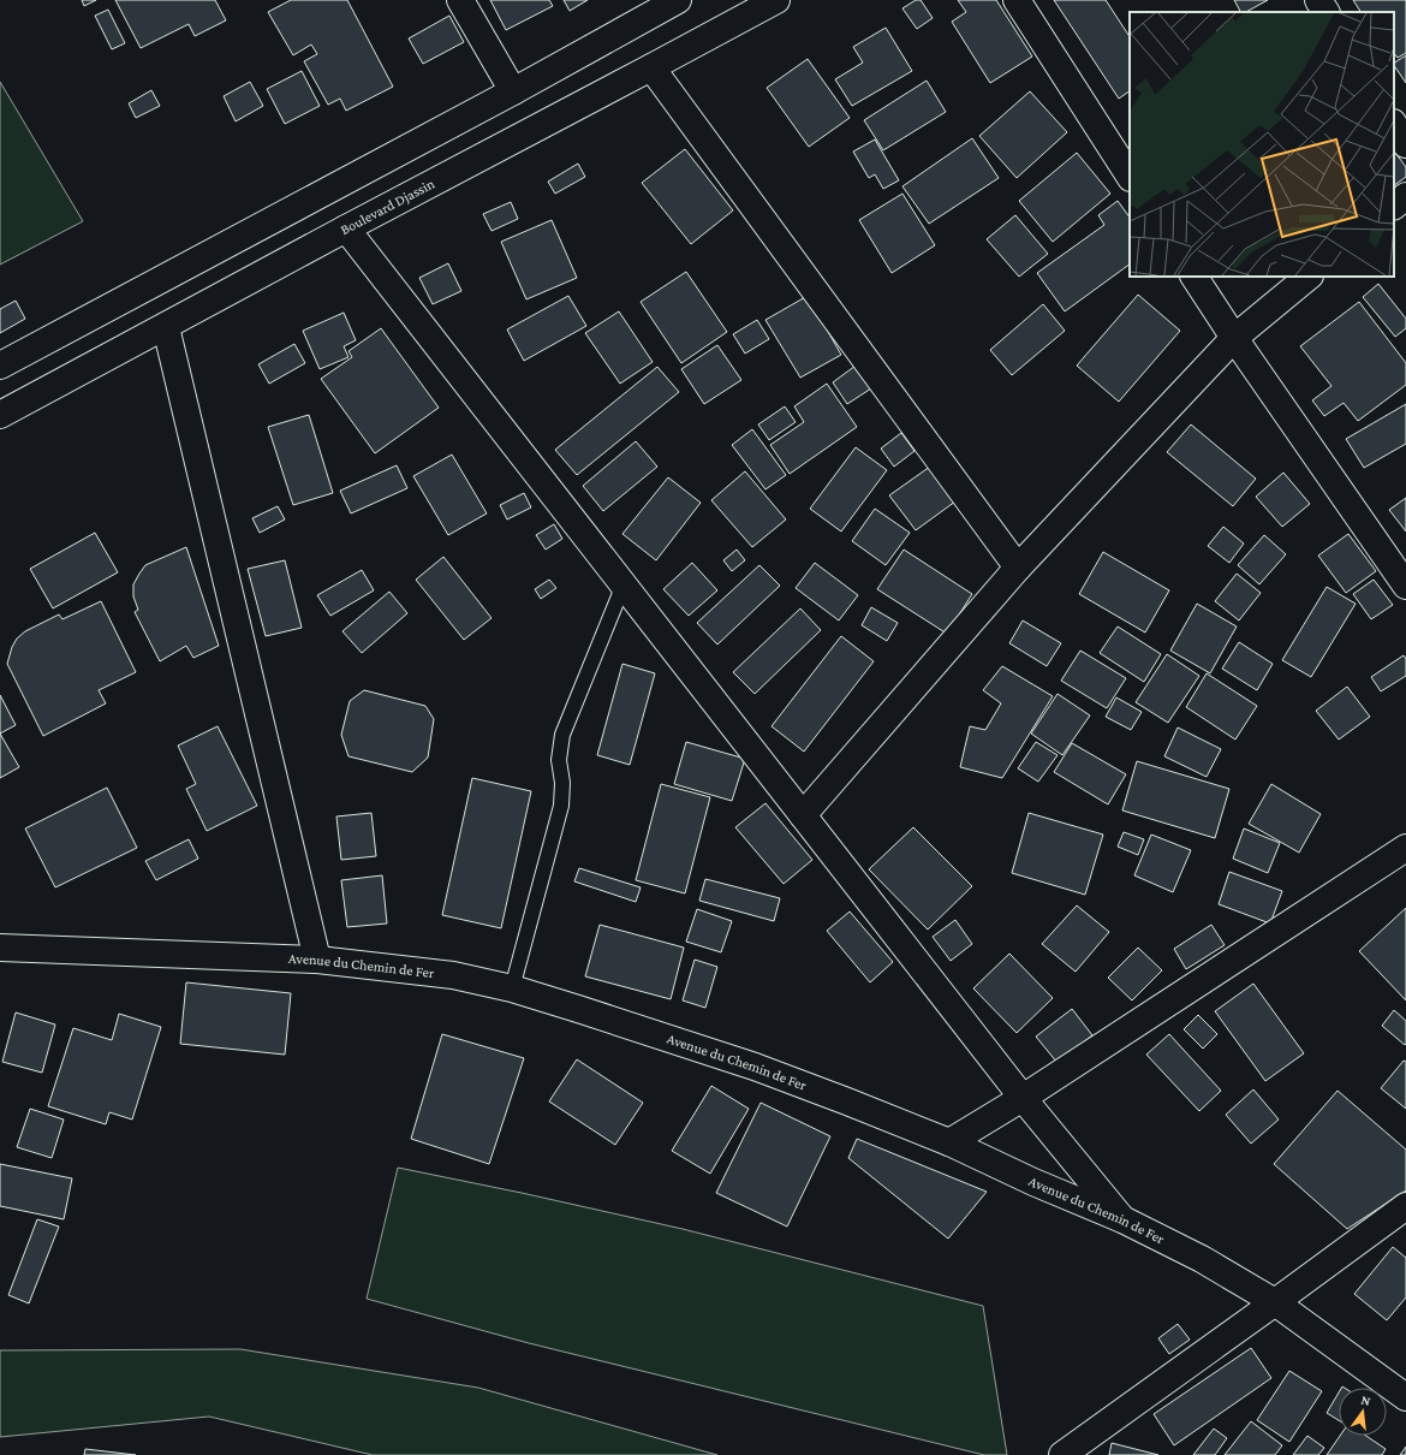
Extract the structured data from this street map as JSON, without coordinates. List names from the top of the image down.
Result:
{
  "streets": {
    "main road": ["Boulevard Djassin", "Avenue du Chemin de Fer"]
  },
  "north": "top"
}
